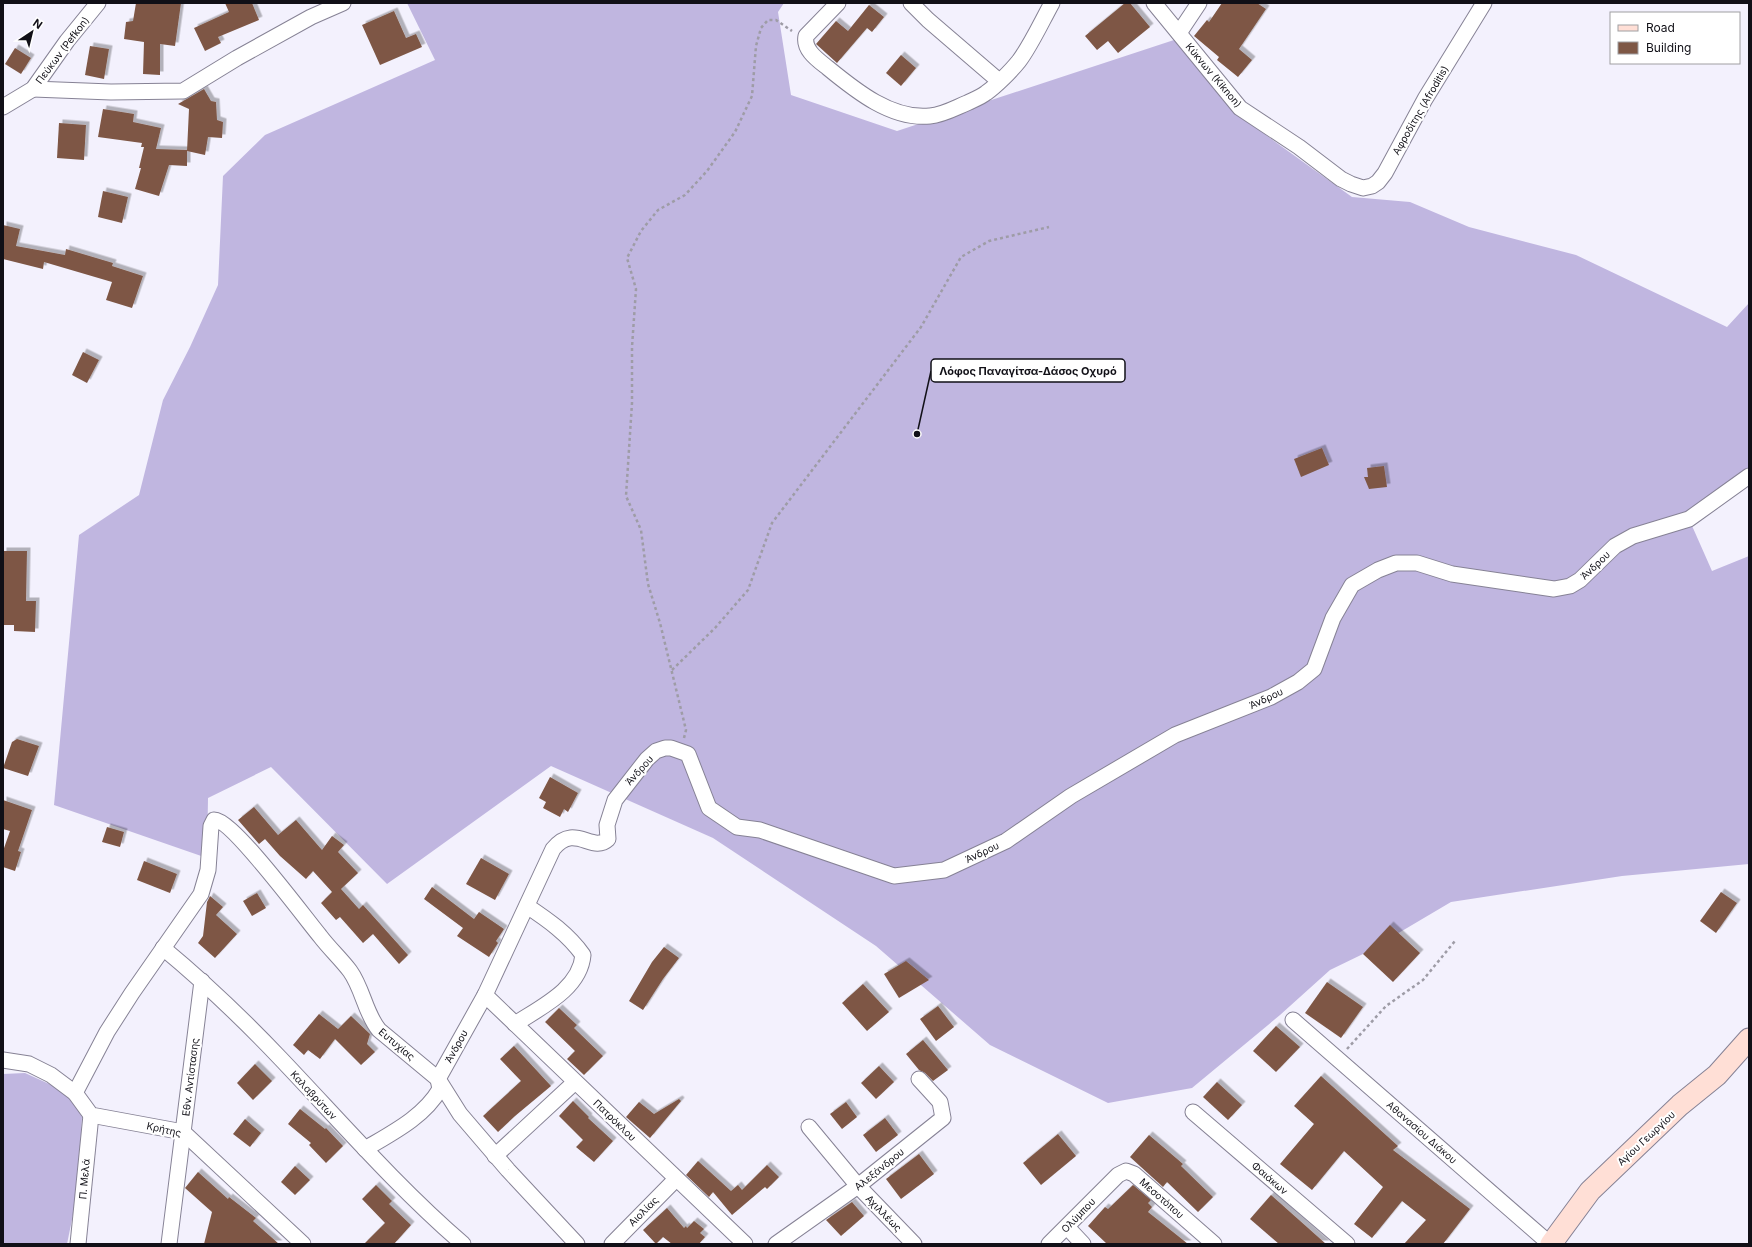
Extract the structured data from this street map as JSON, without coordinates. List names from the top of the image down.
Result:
{
  "streets": {
    "street": [
      "Πεύκων (Pefkon)",
      "Κύκνων (Kiknon)",
      "Αφροδίτης (Afroditis)",
      "Άνδρου",
      "Ευτυχίας",
      "Εθν. Αντίστασης",
      "Καλαβρύτων",
      "Πατρόκλου",
      "Κρήτης",
      "Αθανασίου Διάκου",
      "Αγίου Γεωργίου",
      "Αλεξάνδρου",
      "Φαιάκων",
      "Π. Μελά",
      "Μεσοτόπου",
      "Αιολίας",
      "Αχιλλέως",
      "Ολύμπου"
    ]
  },
  "crossings": [
    ["Κύκνων (Kiknon)", "Αφροδίτης (Afroditis)"],
    ["Άνδρου", "Ευτυχίας"],
    ["Άνδρου", "Καλαβρύτων"],
    ["Άνδρου", "Πατρόκλου"],
    ["Ευτυχίας", "Καλαβρύτων"],
    ["Εθν. Αντίστασης", "Καλαβρύτων"],
    ["Εθν. Αντίστασης", "Κρήτης"],
    ["Πατρόκλου", "Αιολίας"],
    ["Κρήτης", "Π. Μελά"],
    ["Αθανασίου Διάκου", "Αγίου Γεωργίου"],
    ["Αλεξάνδρου", "Αχιλλέως"],
    ["Μεσοτόπου", "Ολύμπου"]
  ],
  "places": ["Λόφος Παναγίτσα-Δάσος Οχυρό"],
  "legend": ["Road", "Building"],
  "north": "top right"
}
